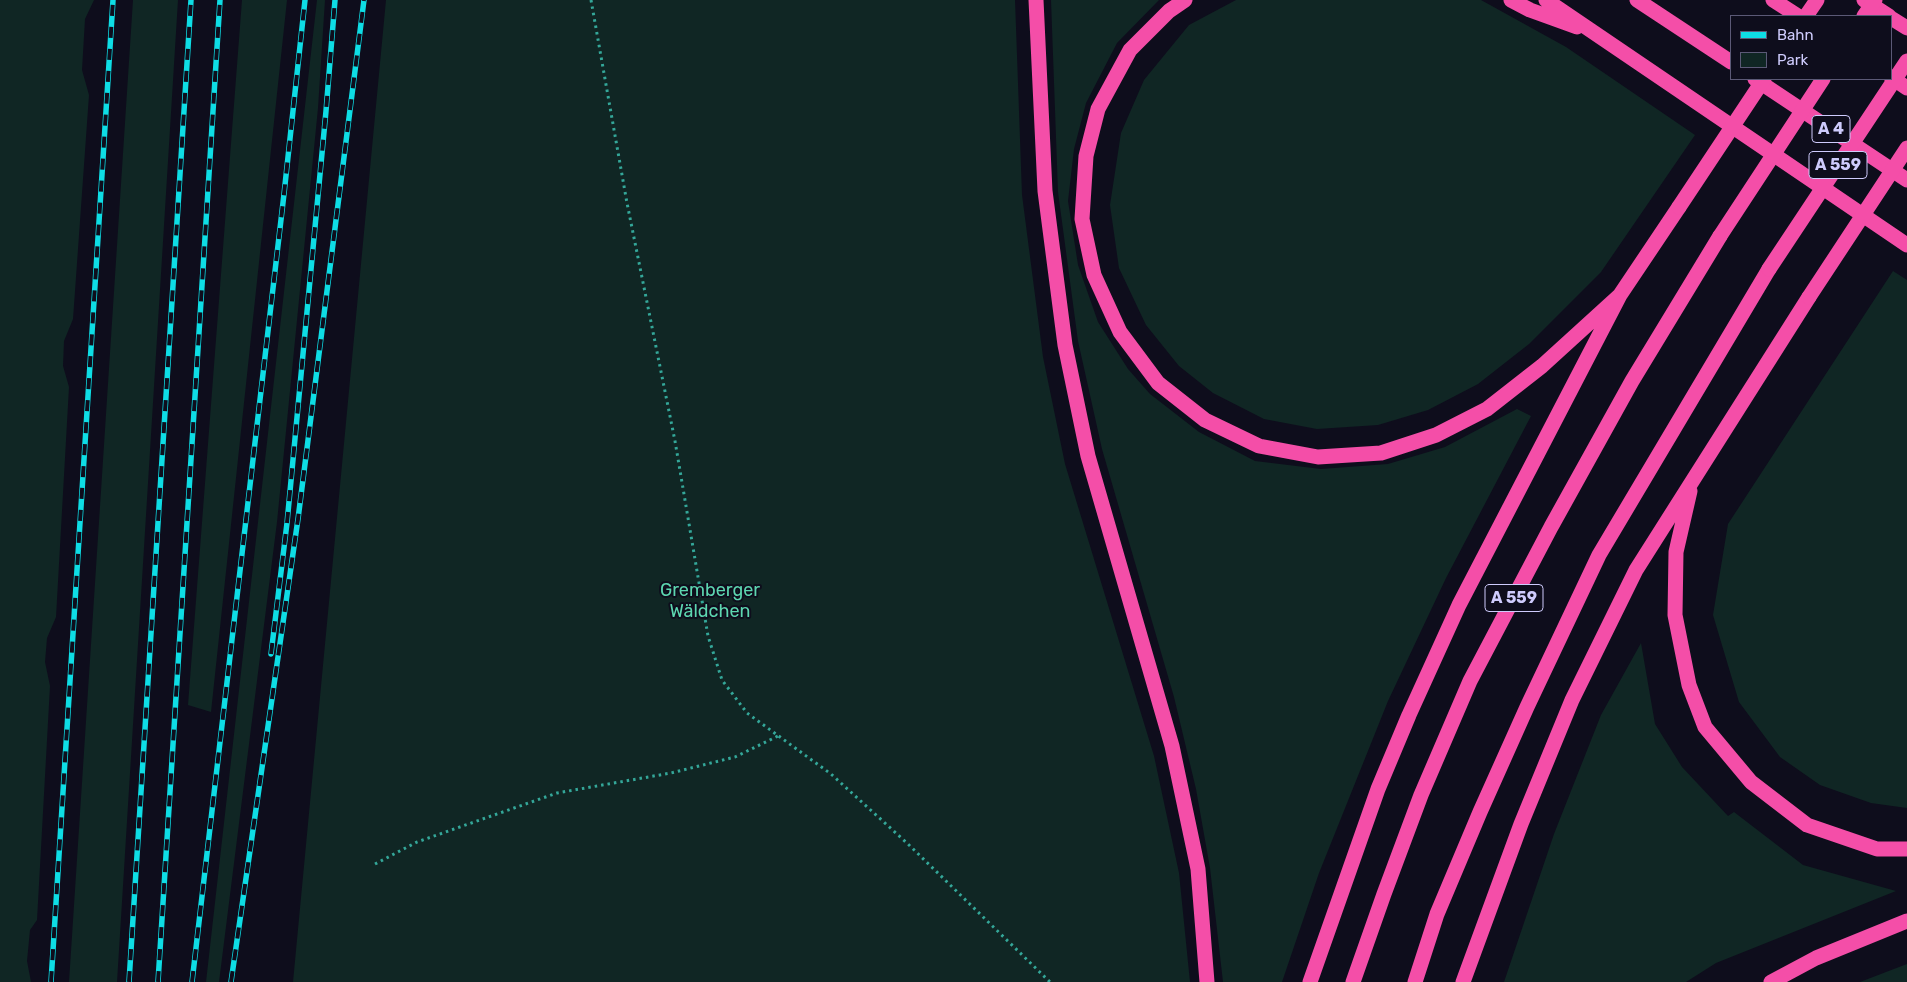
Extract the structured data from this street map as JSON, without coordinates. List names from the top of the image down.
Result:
{
  "streets": {
    "highway": ["A 4", "A 559"]
  },
  "parks": ["Gremberger Wäldchen"],
  "legend": ["Bahn", "Park"]
}
